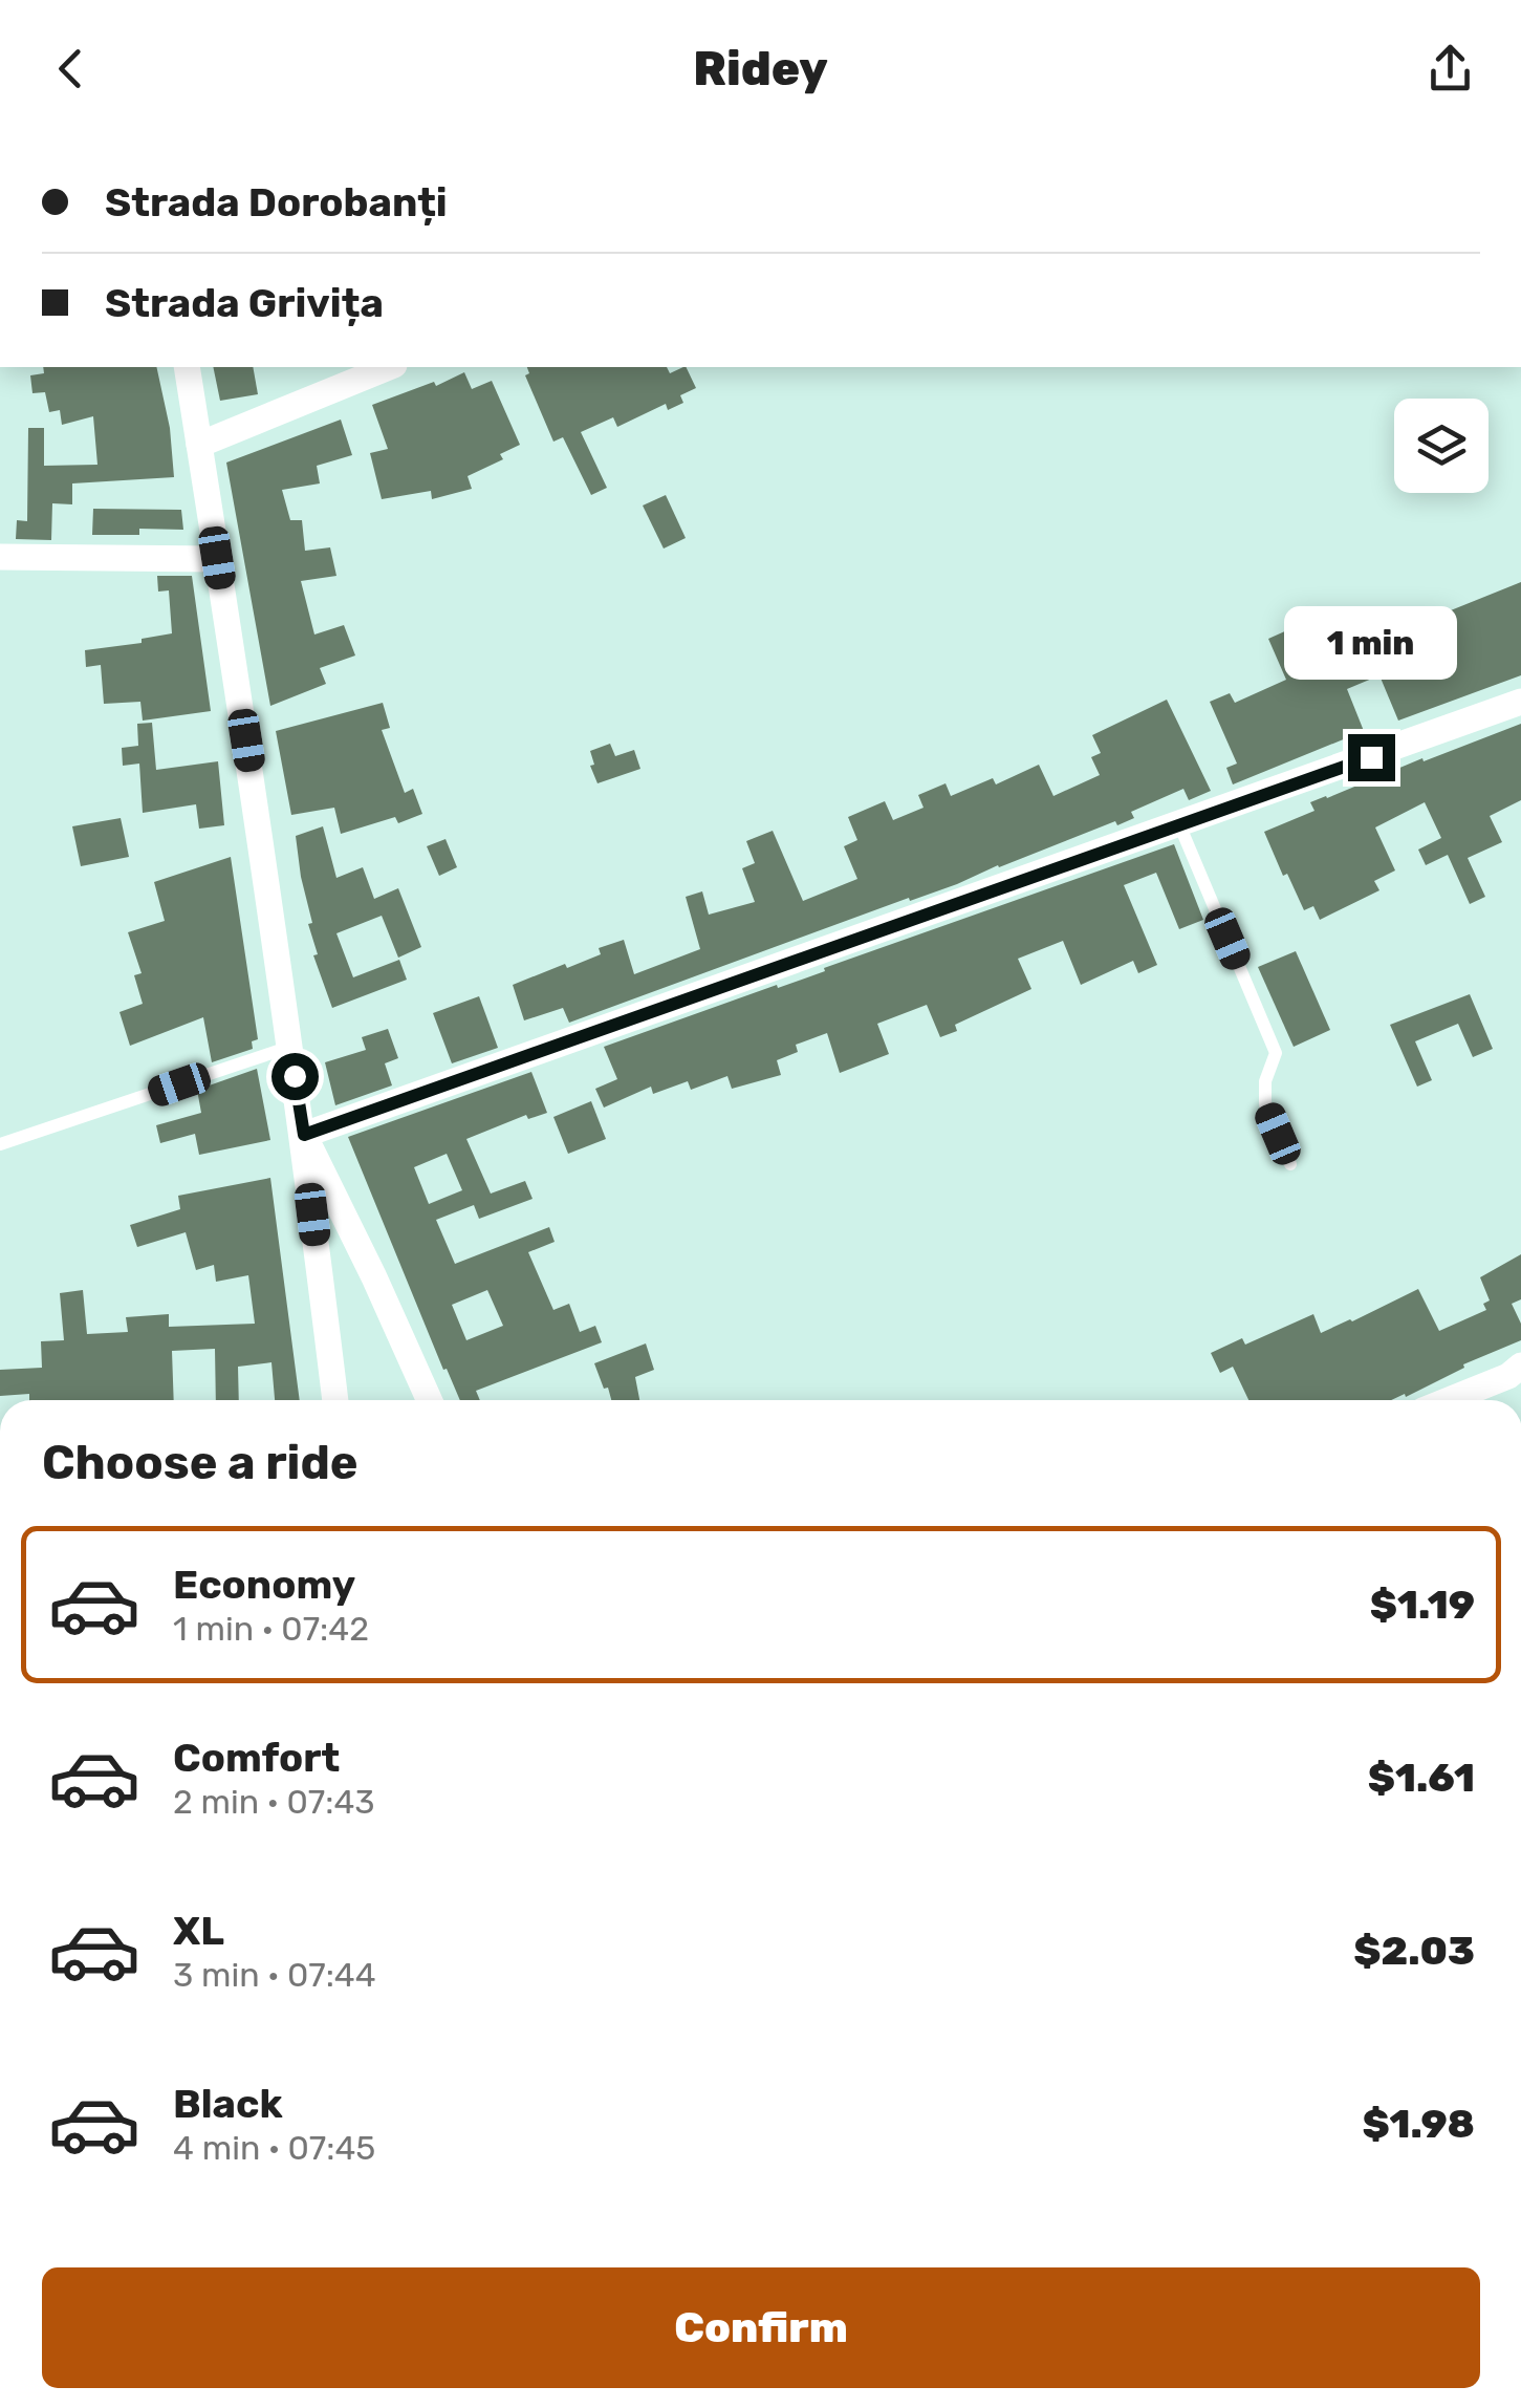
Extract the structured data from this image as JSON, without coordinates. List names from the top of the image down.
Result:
{
  "page": {
    "header": "Ridey",
    "banner": ["Strada Dorobanți", "Strada Grivița"],
    "bubble": "1 min",
    "heading": "Choose a ride",
    "list": [
      {
        "name": "Economy",
        "note": "1 min · 07:42",
        "value": "$1.19"
      },
      {
        "name": "Comfort",
        "note": "2 min · 07:43",
        "value": "$1.61"
      },
      {
        "name": "XL",
        "note": "3 min · 07:44",
        "value": "$2.03"
      },
      {
        "name": "Black",
        "note": "4 min · 07:45",
        "value": "$1.98"
      }
    ],
    "buttons": "Confirm"
  }
}
